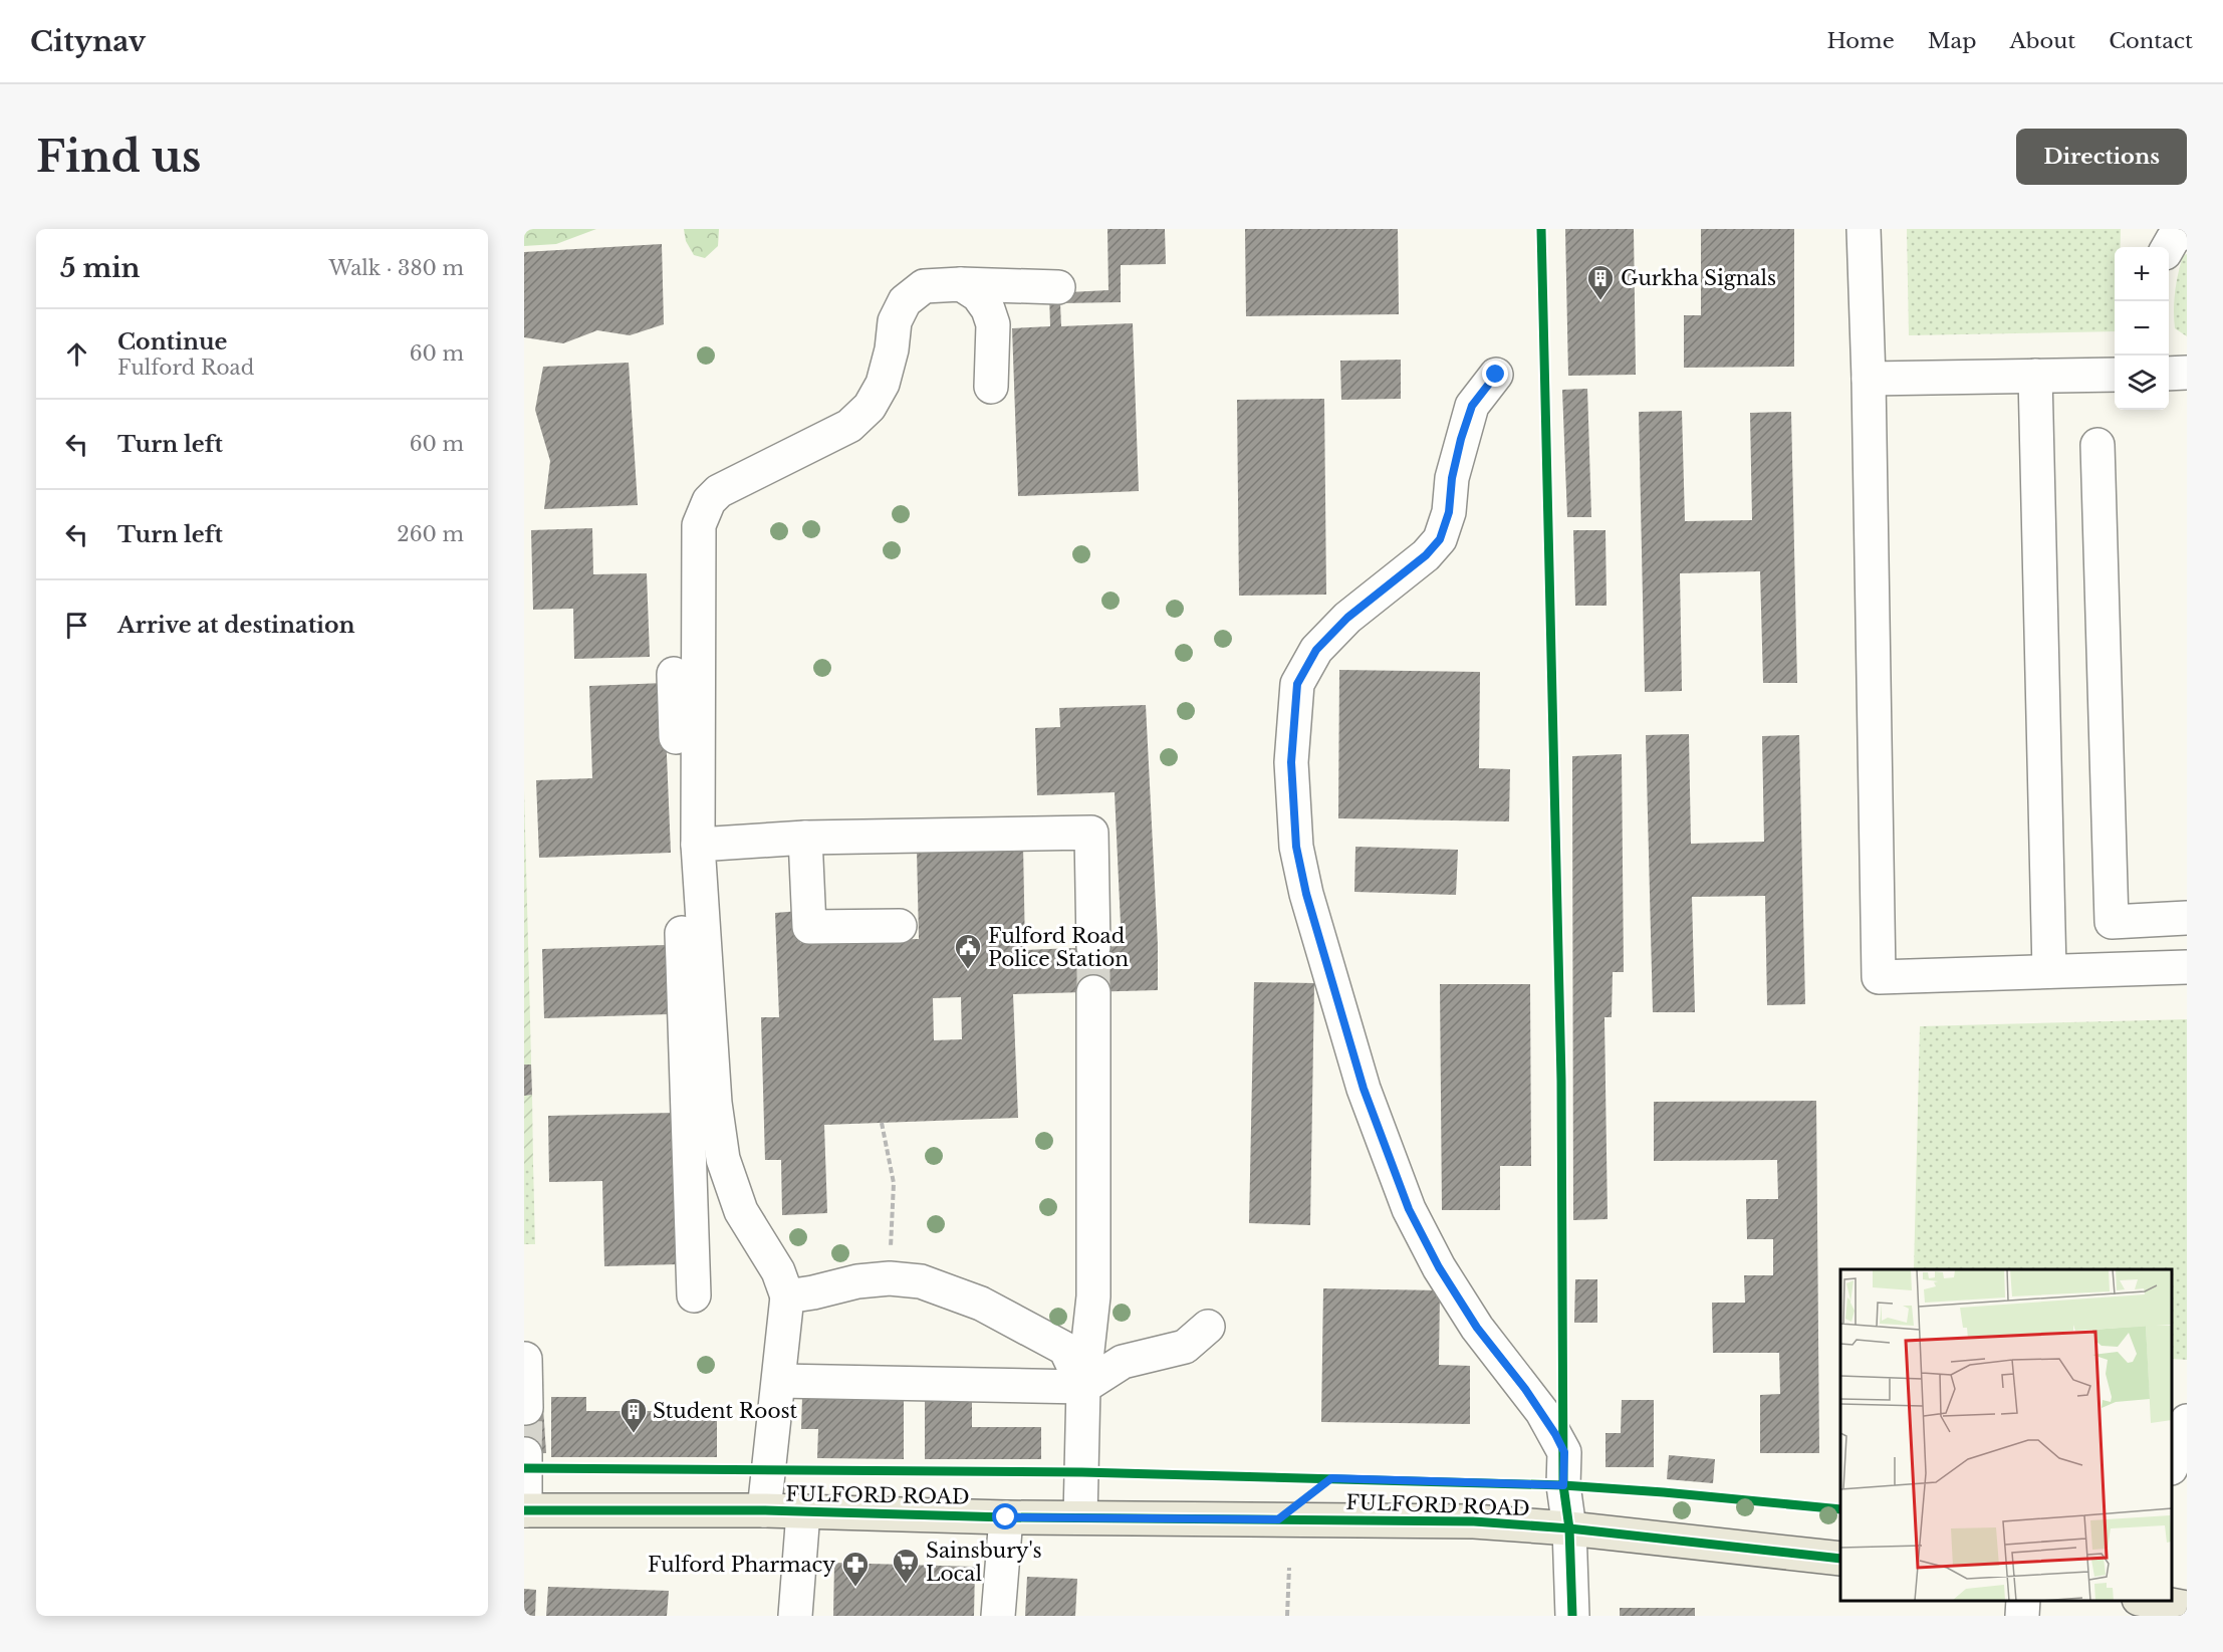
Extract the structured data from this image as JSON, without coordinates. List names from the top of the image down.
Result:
{
  "streets": {
    "main road": ["FULFORD ROAD"]
  },
  "places": {
    "building": ["Gurkha Signals", "Student Roost"],
    "public building": ["Fulford Road Police Station"],
    "supermarket": ["Sainsbury's Local"],
    "pharmacy": ["Fulford Pharmacy"]
  },
  "page": {
    "header": "Citynav",
    "nav": [
      "Home",
      "Map",
      "About",
      "Contact"
    ],
    "buttons": "Directions",
    "title": "Find us",
    "heading": ["5 min", "Walk · 380 m"],
    "map_buttons": ["+", "−"],
    "list": [
      ["Continue", "Fulford Road", "60 m"],
      ["Turn left", "60 m"],
      ["Turn left", "260 m"],
      "Arrive at destination"
    ]
  }
}
